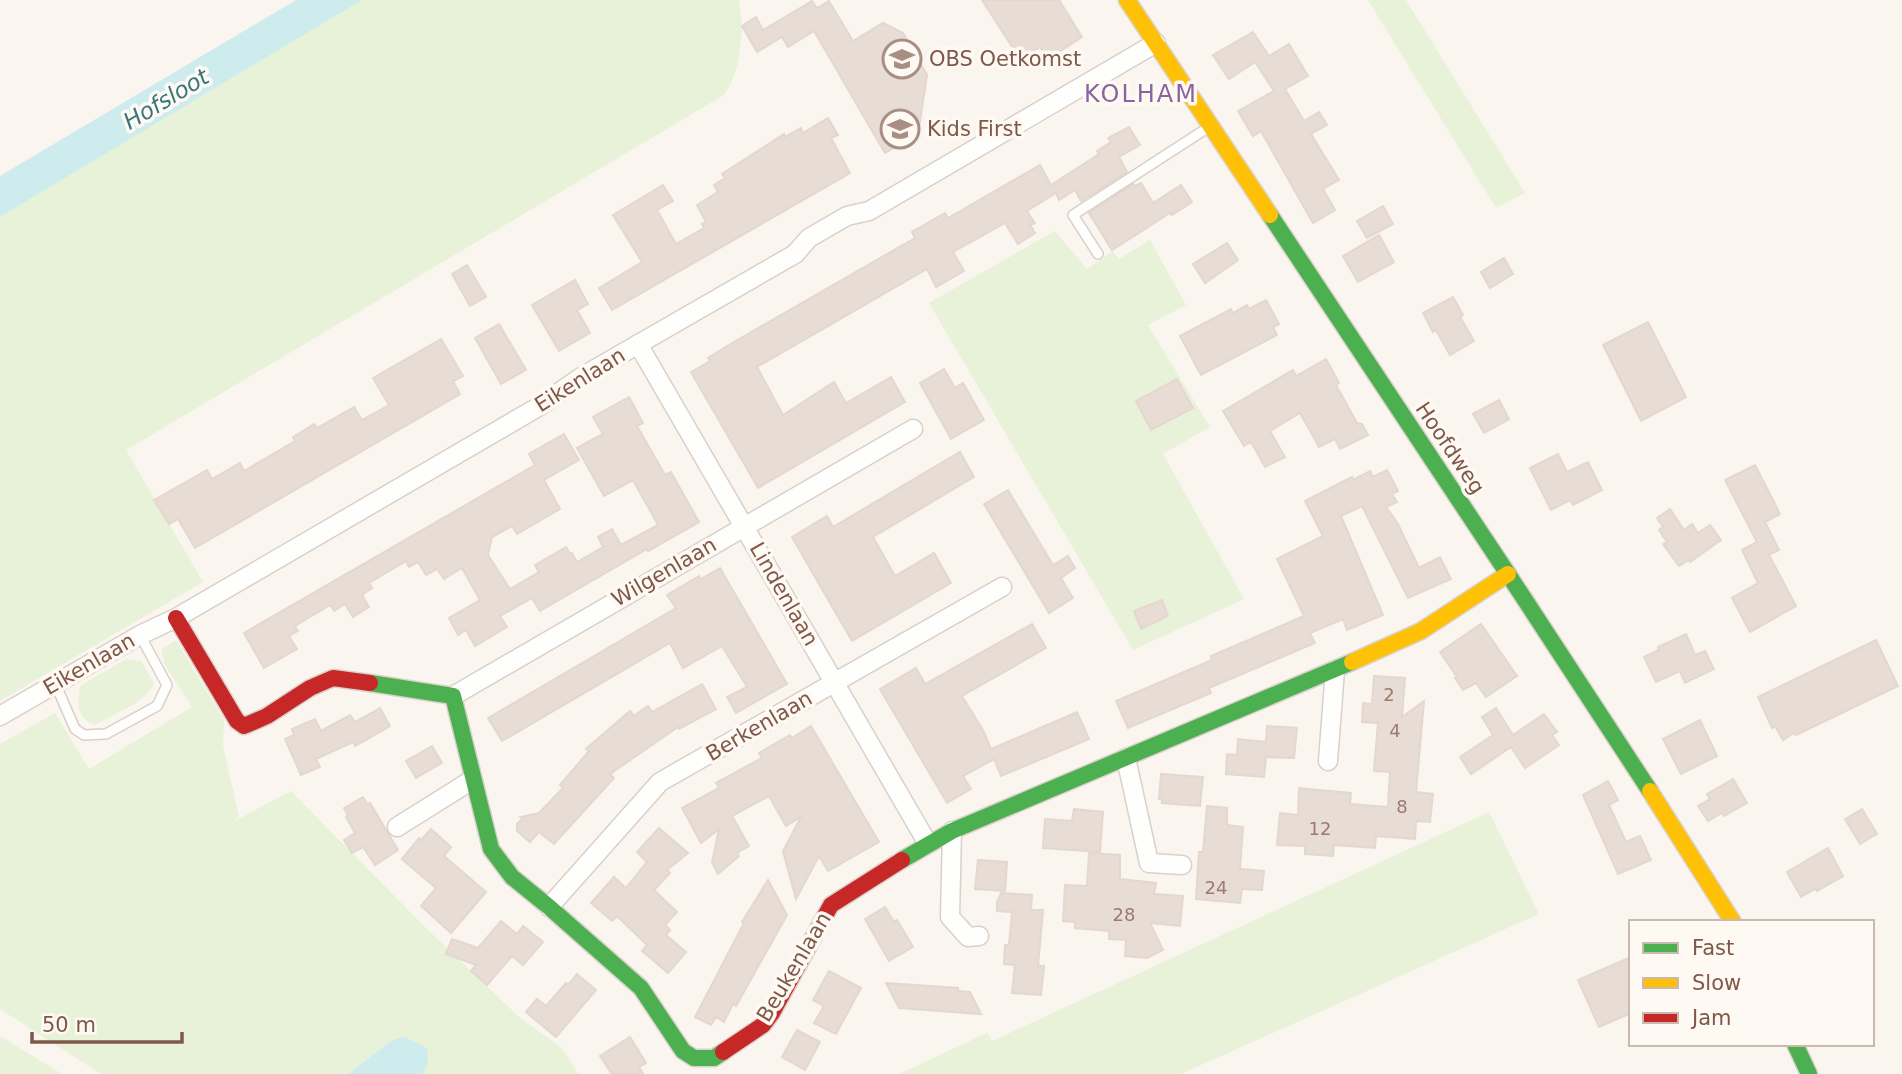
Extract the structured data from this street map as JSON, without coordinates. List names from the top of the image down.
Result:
{
  "streets": {
    "street": [
      "Eikenlaan",
      "Hoofdweg",
      "Wilgenlaan",
      "Lindenlaan",
      "Berkenlaan",
      "Beukenlaan"
    ]
  },
  "crossings": [
    ["Eikenlaan", "Hoofdweg"],
    ["Eikenlaan", "Lindenlaan"],
    ["Hoofdweg", "Beukenlaan"],
    ["Wilgenlaan", "Lindenlaan"],
    ["Wilgenlaan", "Beukenlaan"],
    ["Lindenlaan", "Berkenlaan"],
    ["Lindenlaan", "Beukenlaan"],
    ["Berkenlaan", "Beukenlaan"]
  ],
  "districts": ["KOLHAM"],
  "water": ["Hofsloot"],
  "places": {
    "school or university": ["OBS Oetkomst", "Kids First"]
  },
  "house_numbers": [
    "2",
    "4",
    "8",
    "12",
    "24",
    "28"
  ],
  "legend": ["Fast", "Slow", "Jam"],
  "scale_bar": "50 m"
}
